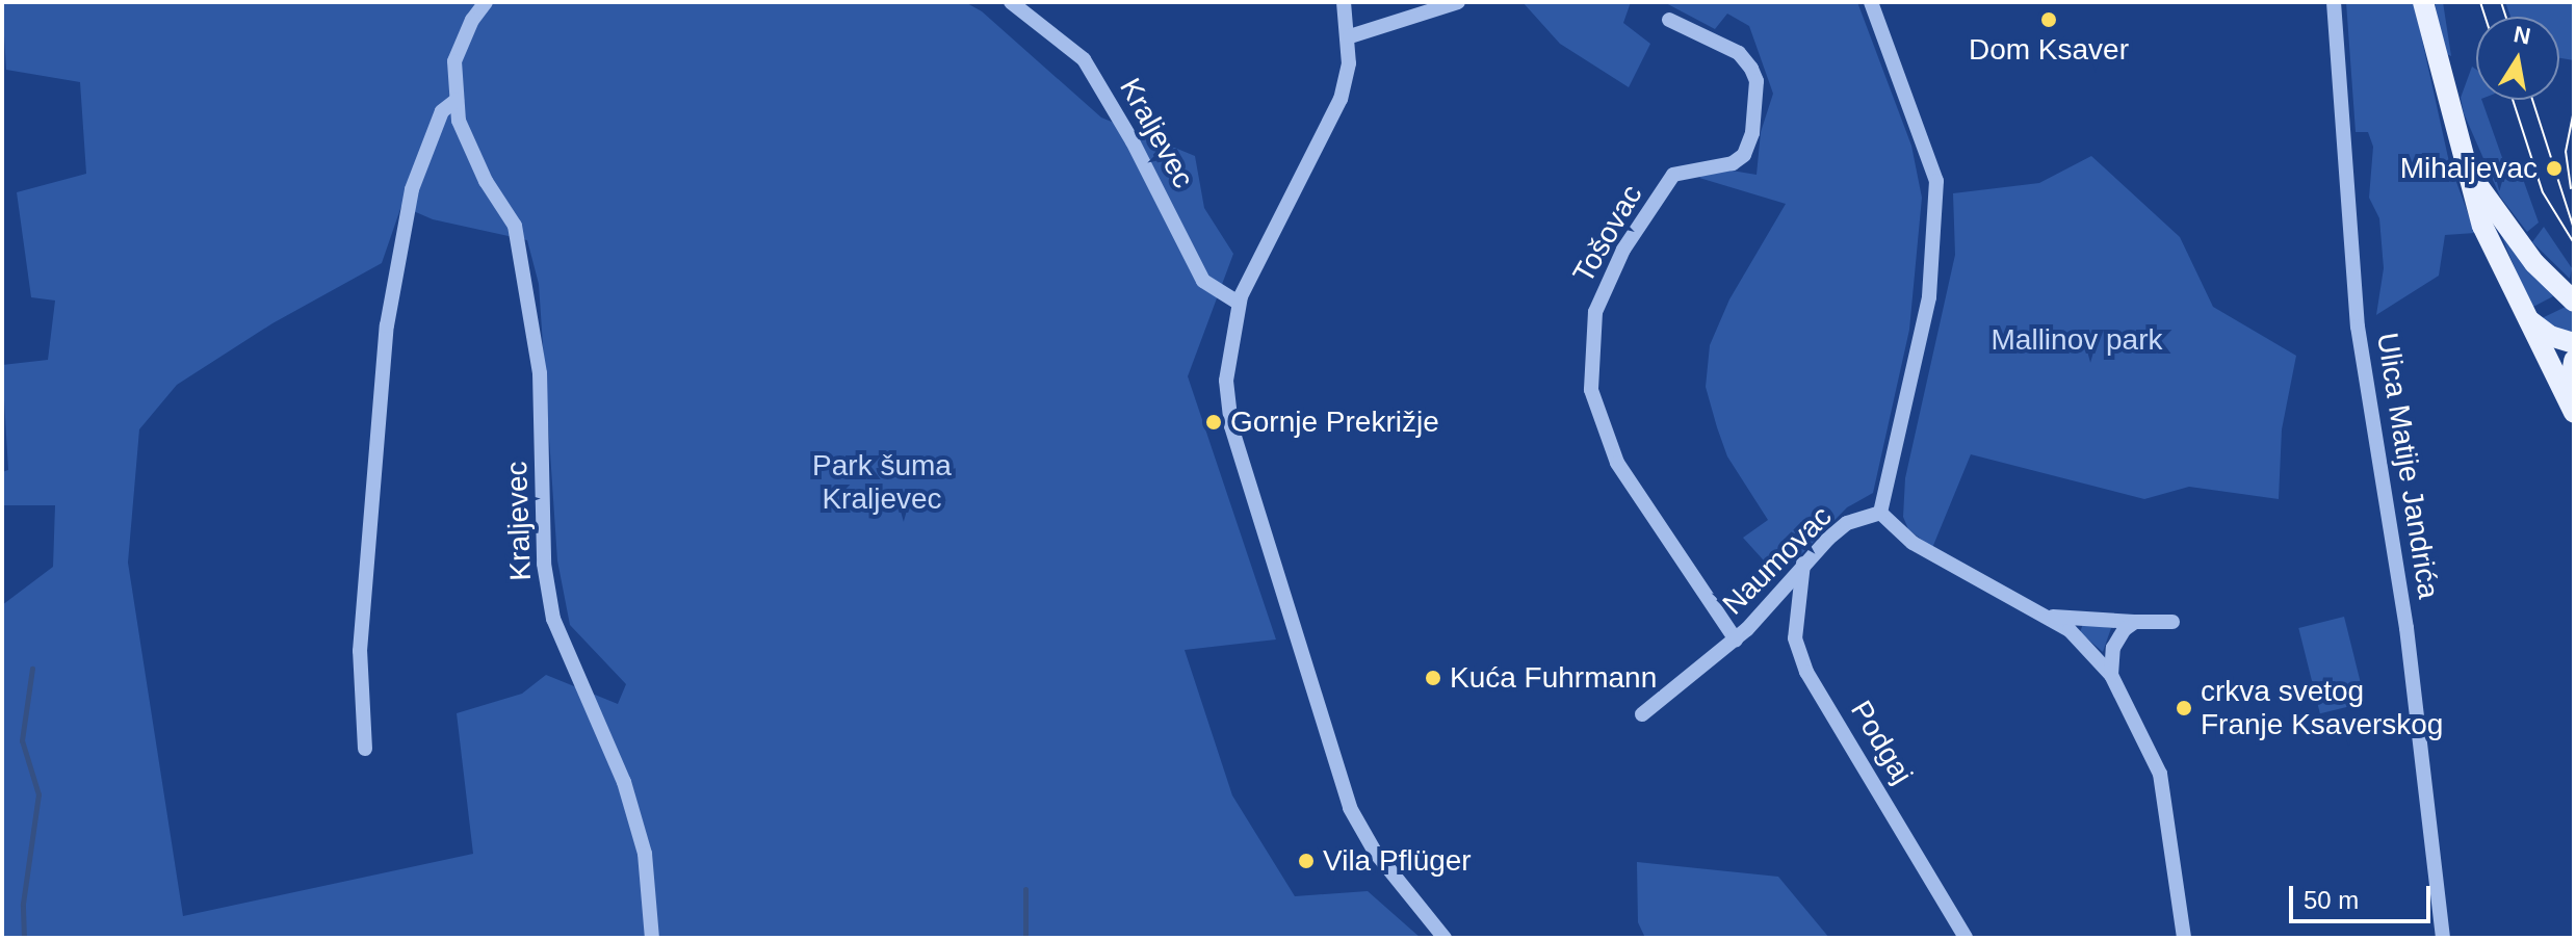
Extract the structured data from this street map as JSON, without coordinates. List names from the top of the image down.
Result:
{
  "streets": {
    "street": [
      "Kraljevec",
      "Tošovac",
      "Ulica Matije Jandrića",
      "Naumovac",
      "Podgaj"
    ]
  },
  "crossings": [
    ["Tošovac", "Naumovac"],
    ["Naumovac", "Podgaj"]
  ],
  "parks": ["Mallinov park", "Park šuma Kraljevec"],
  "places": [
    "Dom Ksaver",
    "Mihaljevac",
    "Gornje Prekrižje",
    "Kuća Fuhrmann",
    "crkva svetog Franje Ksaverskog",
    "Vila Pflüger"
  ],
  "scale_bar": "50 m",
  "north": "top"
}
